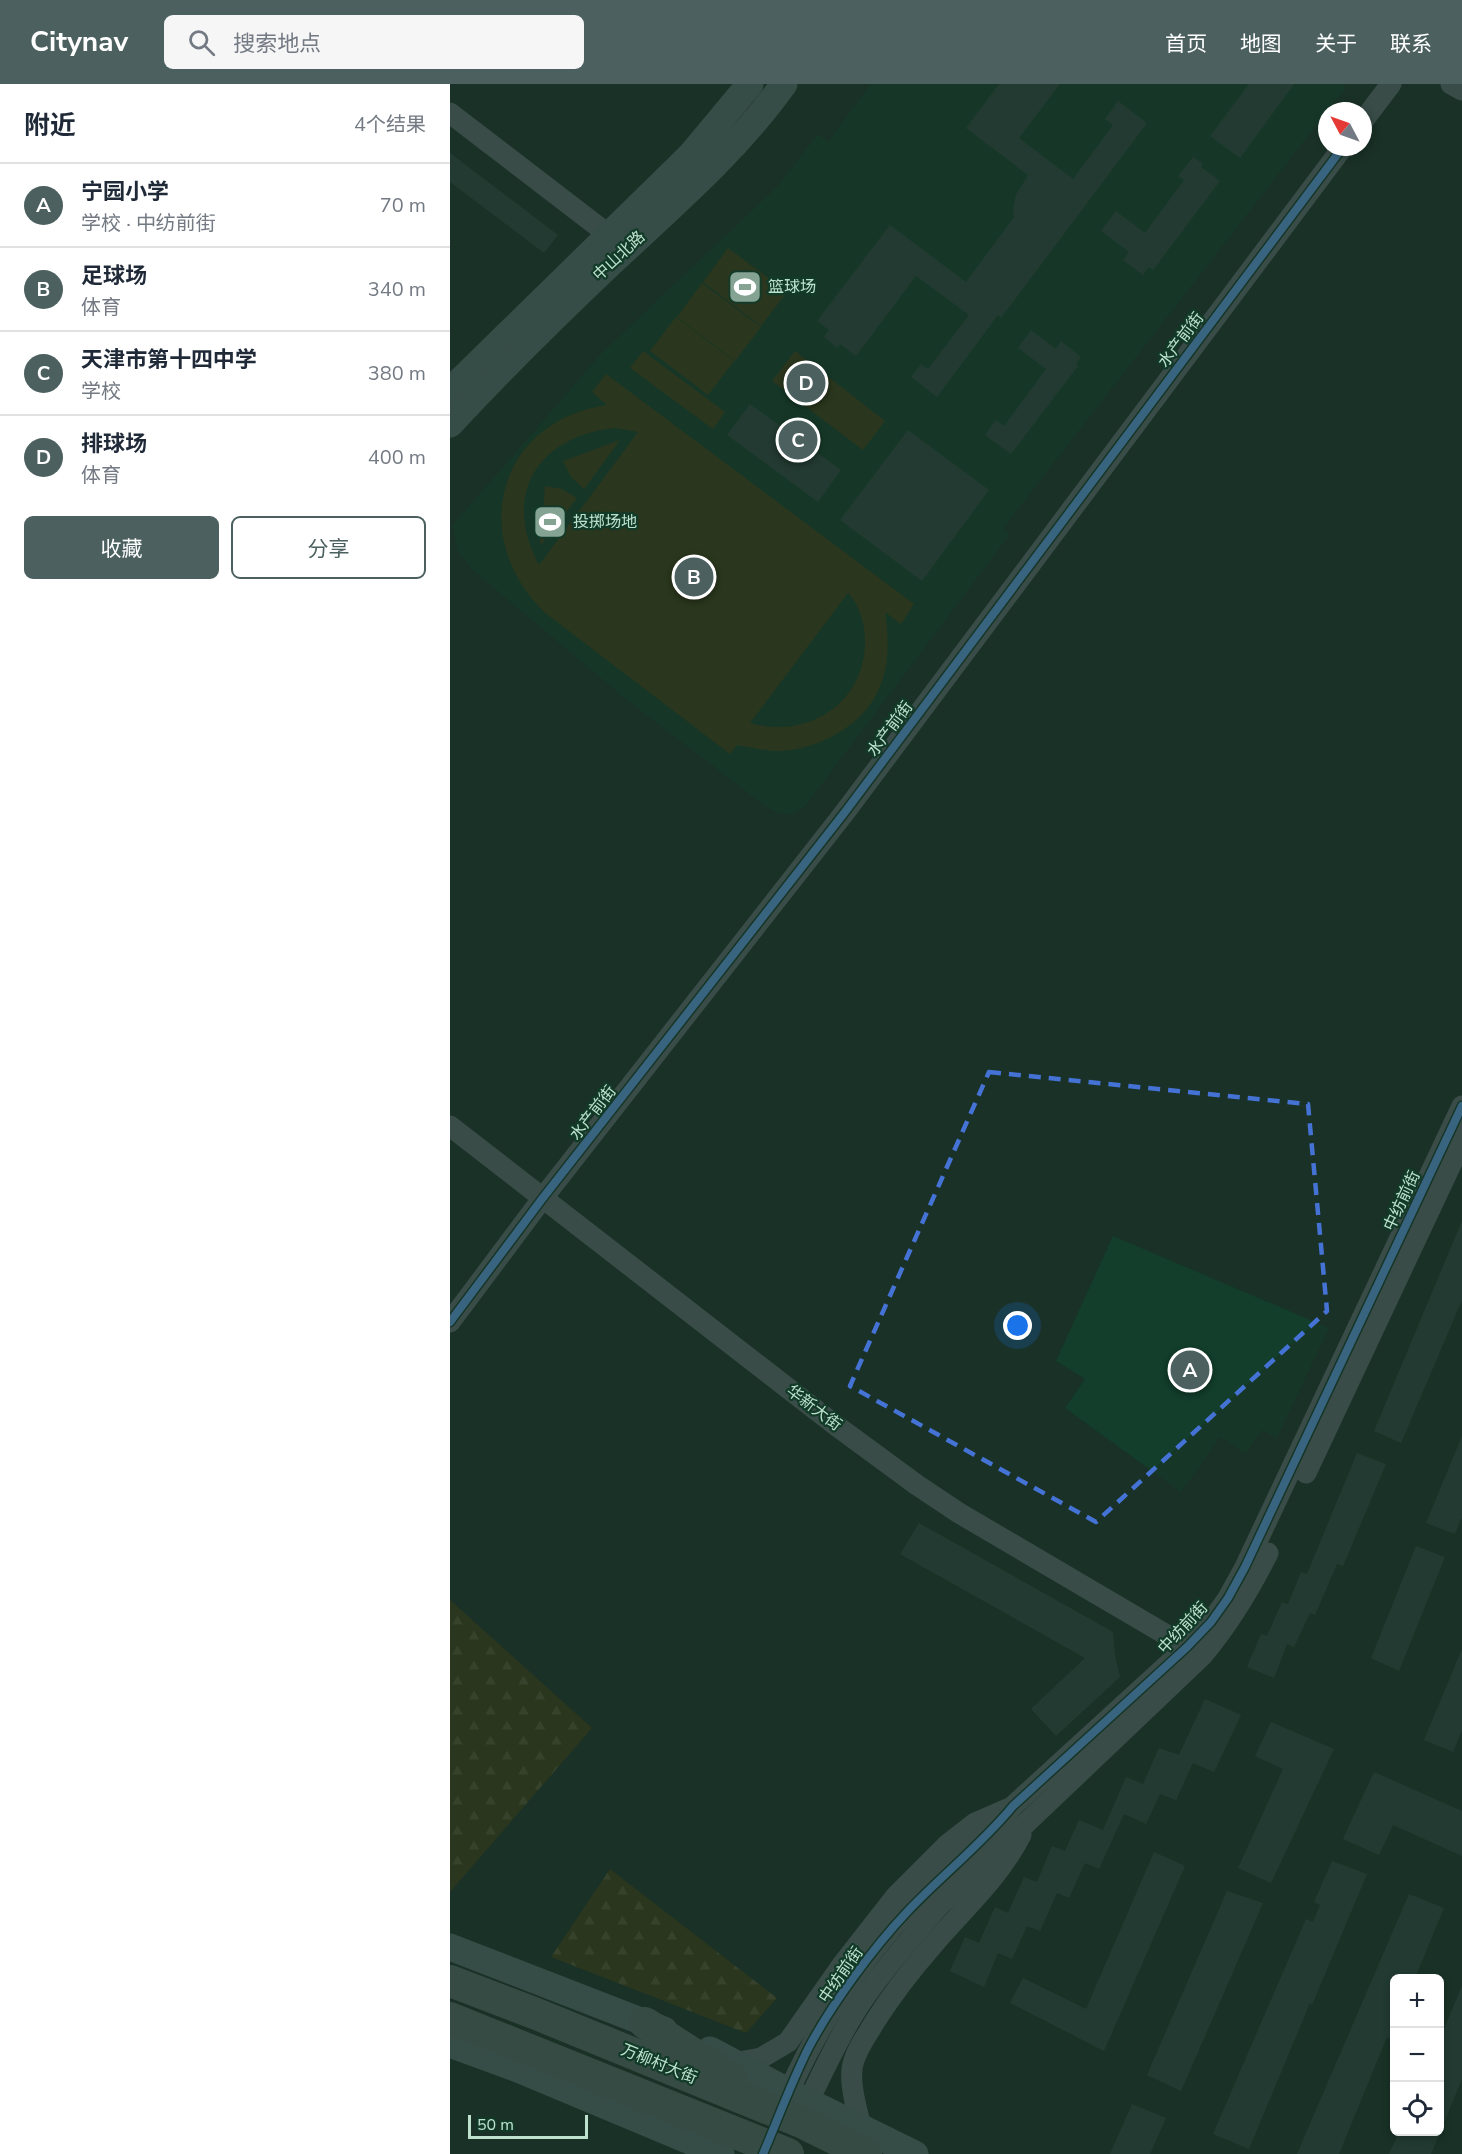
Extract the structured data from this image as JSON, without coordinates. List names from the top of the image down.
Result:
{
  "streets": {
    "highway": ["万柳村大街"],
    "main road": ["中山北路"],
    "street": ["水产前街", "中纺前街", "华新大街"]
  },
  "crossings": [
    ["水产前街", "华新大街"],
    ["中纺前街", "华新大街"]
  ],
  "places": {
    "sports": ["篮球场", "投掷场地"]
  },
  "scale_bar": "50 m",
  "north": "top left",
  "page": {
    "header": "Citynav",
    "search": "搜索地点",
    "nav": [
      "首页",
      "地图",
      "关于",
      "联系"
    ],
    "heading": ["附近", "4个结果"],
    "list": [
      {
        "mark": "A",
        "name": "宁园小学",
        "note": "学校 · 中纺前街",
        "value": "70 m"
      },
      {
        "mark": "B",
        "name": "足球场",
        "note": "体育",
        "value": "340 m"
      },
      {
        "mark": "C",
        "name": "天津市第十四中学",
        "note": "学校",
        "value": "380 m"
      },
      {
        "mark": "D",
        "name": "排球场",
        "note": "体育",
        "value": "400 m"
      }
    ],
    "pins": [
      "D",
      "C",
      "B",
      "A"
    ],
    "buttons": ["收藏", "分享"],
    "map_buttons": ["+", "−"],
    "scale": "50 m"
  }
}
